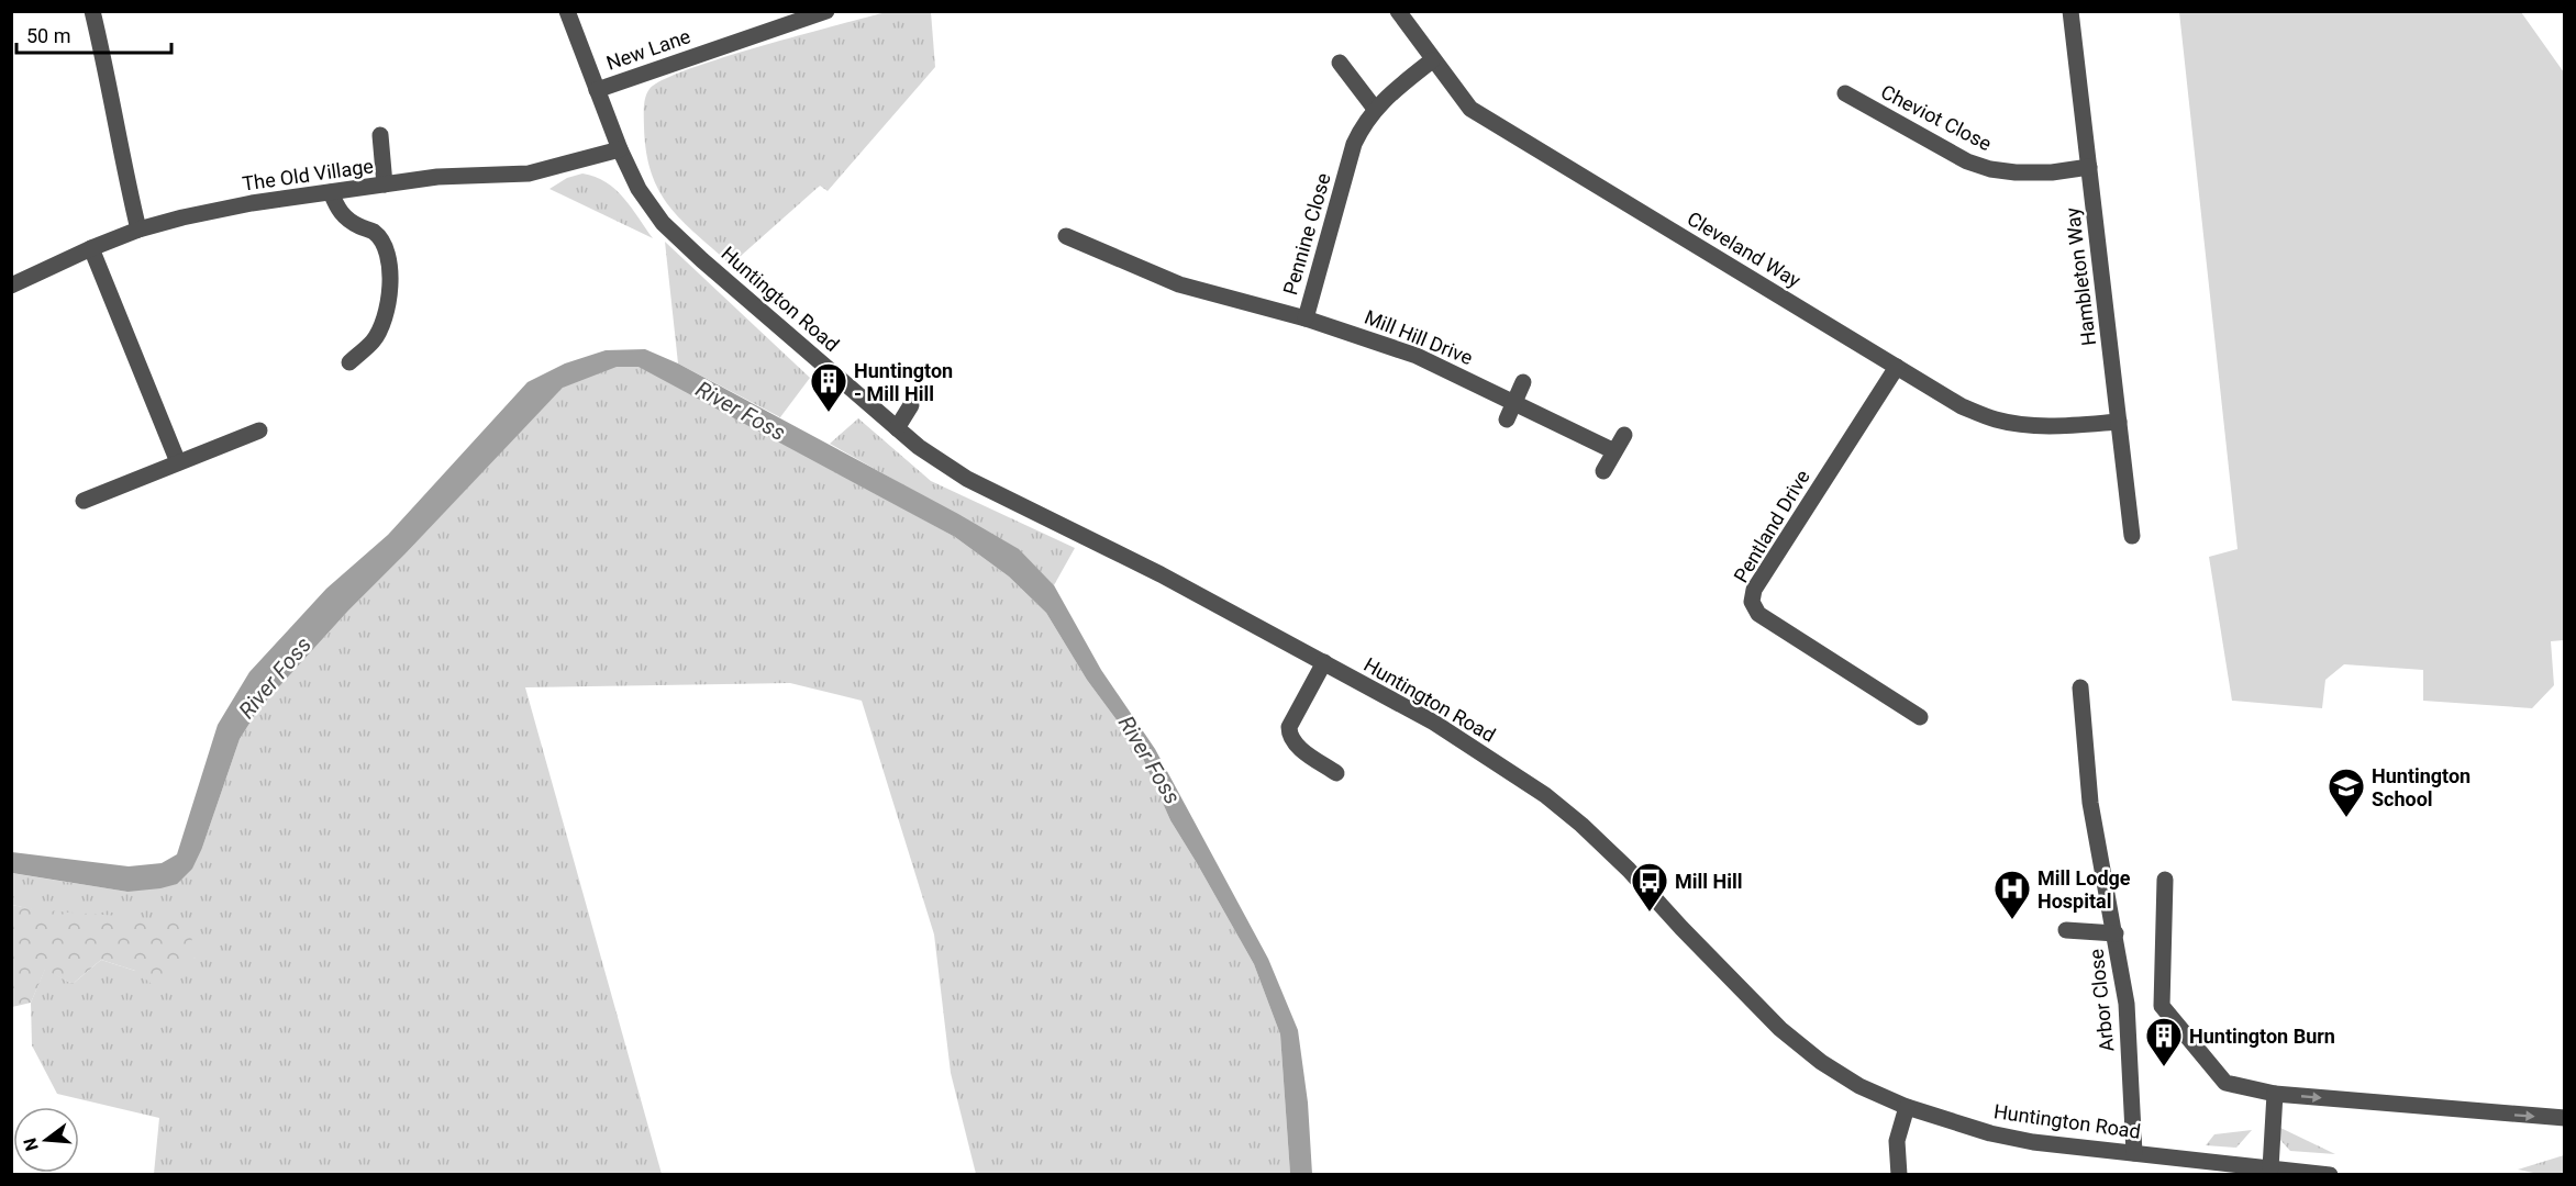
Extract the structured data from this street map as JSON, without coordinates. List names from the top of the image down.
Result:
{
  "streets": {
    "street": [
      "New Lane",
      "Cheviot Close",
      "The Old Village",
      "Pennine Close",
      "Cleveland Way",
      "Hambleton Way",
      "Huntington Road",
      "Mill Hill Drive",
      "Pentland Drive",
      "Arbor Close"
    ]
  },
  "crossings": [
    ["New Lane", "Huntington Road"],
    ["Cheviot Close", "Hambleton Way"],
    ["The Old Village", "Huntington Road"],
    ["Pennine Close", "Cleveland Way"],
    ["Pennine Close", "Mill Hill Drive"],
    ["Cleveland Way", "Hambleton Way"],
    ["Cleveland Way", "Pentland Drive"],
    ["Huntington Road", "Arbor Close"]
  ],
  "water": ["River Foss"],
  "places": {
    "building": ["Huntington - Mill Hill", "Huntington Burn"],
    "school or university": ["Huntington School"],
    "bus stop": ["Mill Hill"],
    "hospital": ["Mill Lodge Hospital"]
  },
  "scale_bar": "50 m",
  "north": "left"
}
